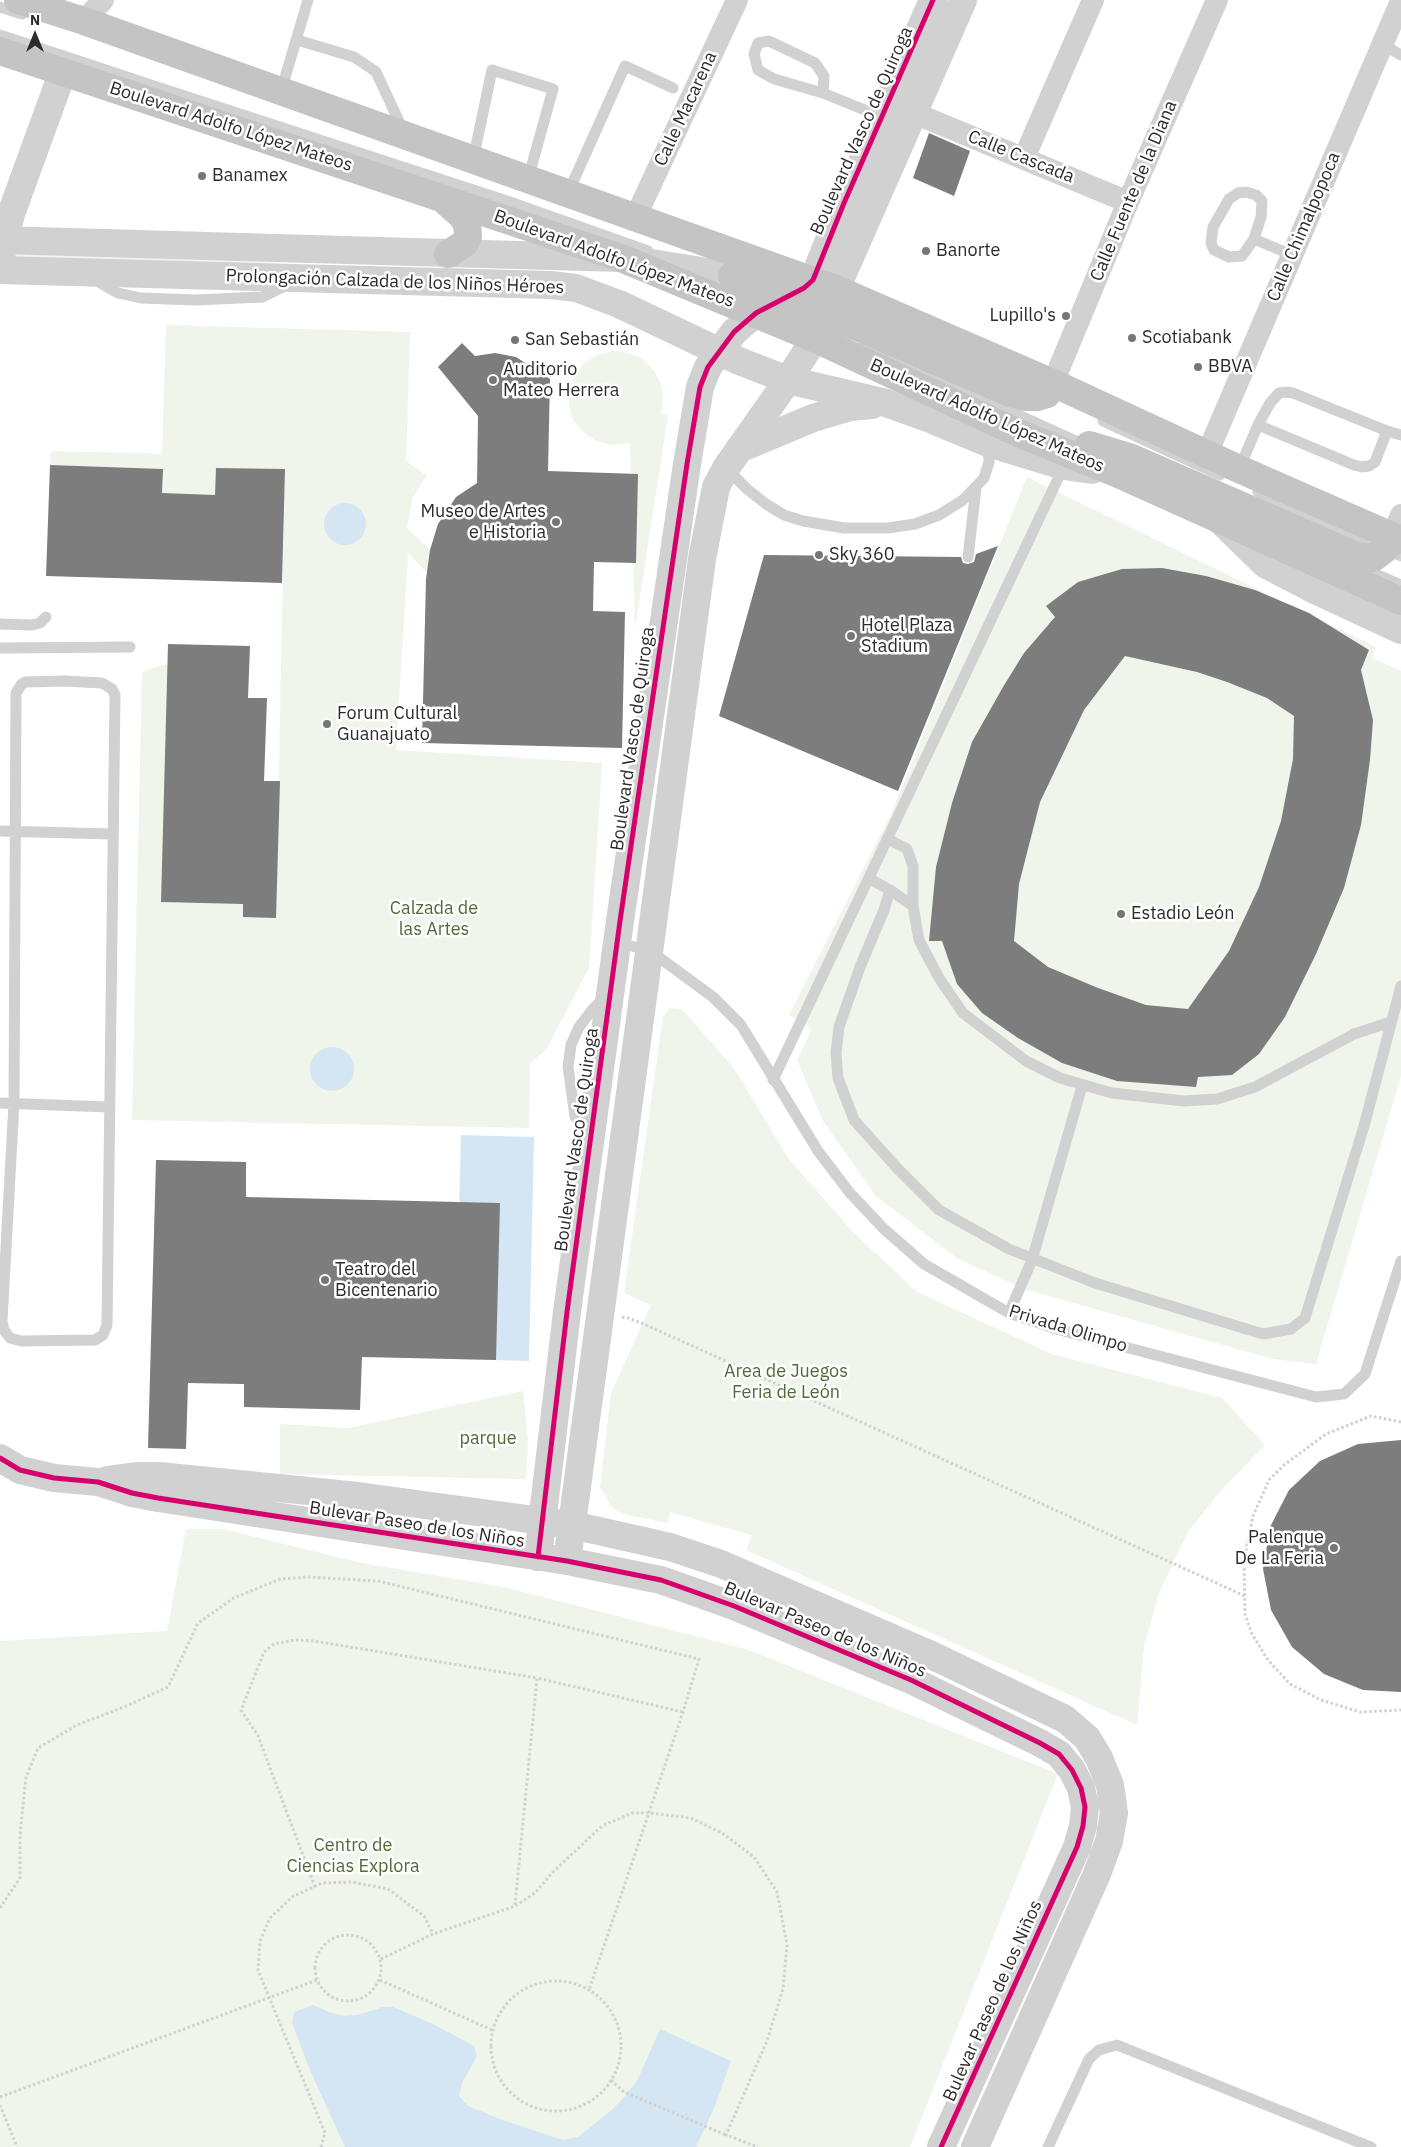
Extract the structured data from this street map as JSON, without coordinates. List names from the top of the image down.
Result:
{
  "streets": {
    "main road": ["Boulevard Adolfo López Mateos"],
    "street": [
      "Calle Macarena",
      "Boulevard Vasco de Quiroga",
      "Calle Cascada",
      "Calle Fuente de la Diana",
      "Calle Chimalpopoca",
      "Prolongación Calzada de los Niños Héroes",
      "Bulevar Paseo de los Niños"
    ],
    "lane": ["Privada Olimpo"]
  },
  "crossings": [
    ["Calle Macarena", "Boulevard Adolfo López Mateos"],
    ["Boulevard Adolfo López Mateos", "Boulevard Vasco de Quiroga"],
    ["Boulevard Adolfo López Mateos", "Calle Fuente de la Diana"],
    ["Boulevard Adolfo López Mateos", "Calle Chimalpopoca"],
    ["Boulevard Adolfo López Mateos", "Prolongación Calzada de los Niños Héroes"],
    ["Boulevard Vasco de Quiroga", "Calle Cascada"],
    ["Boulevard Vasco de Quiroga", "Prolongación Calzada de los Niños Héroes"],
    ["Boulevard Vasco de Quiroga", "Privada Olimpo"],
    ["Boulevard Vasco de Quiroga", "Bulevar Paseo de los Niños"],
    ["Calle Cascada", "Calle Fuente de la Diana"]
  ],
  "parks": [
    "Calzada de las Artes",
    "Area de Juegos Feria de León",
    "parque",
    "Centro de Ciencias Explora"
  ],
  "places": [
    "Banamex",
    "Banorte",
    "Lupillo's",
    "Scotiabank",
    "San Sebastián",
    "BBVA",
    "Auditorio Mateo Herrera",
    "Museo de Artes e Historia",
    "Sky 360",
    "Hotel Plaza Stadium",
    "Forum Cultural Guanajuato",
    "Estadio León",
    "Teatro del Bicentenario",
    "Palenque De La Feria"
  ],
  "north": "top"
}
